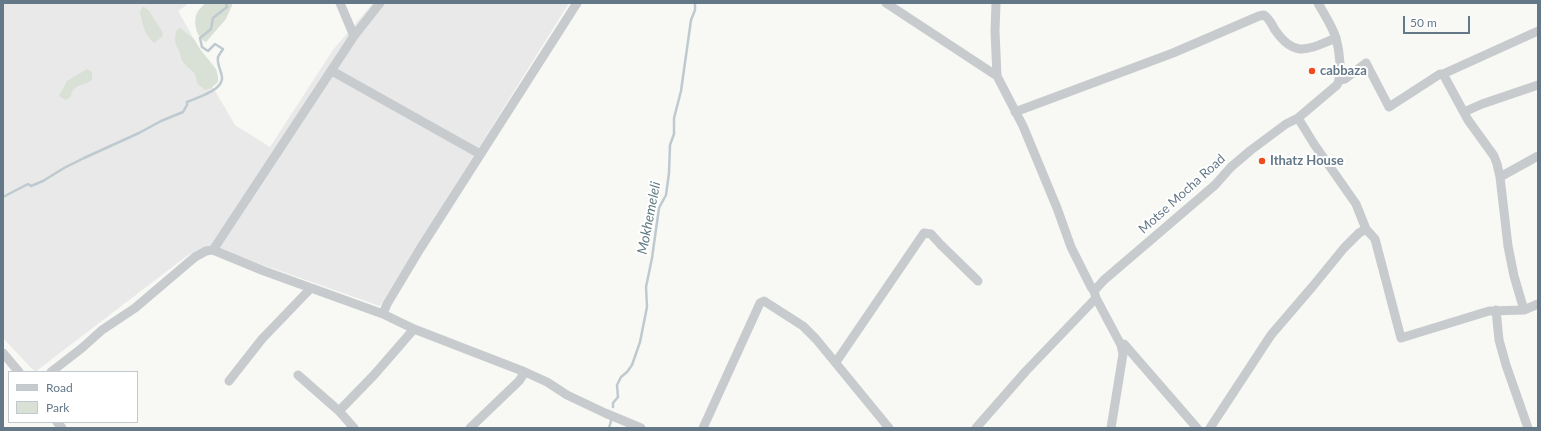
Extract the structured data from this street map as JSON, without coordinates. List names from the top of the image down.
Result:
{
  "streets": {
    "street": ["Motse Mocha Road"]
  },
  "water": ["Mokhemeleli"],
  "places": ["cabbaza", "Ithatz House"],
  "legend": ["Road", "Park"],
  "scale_bar": "50 m"
}
